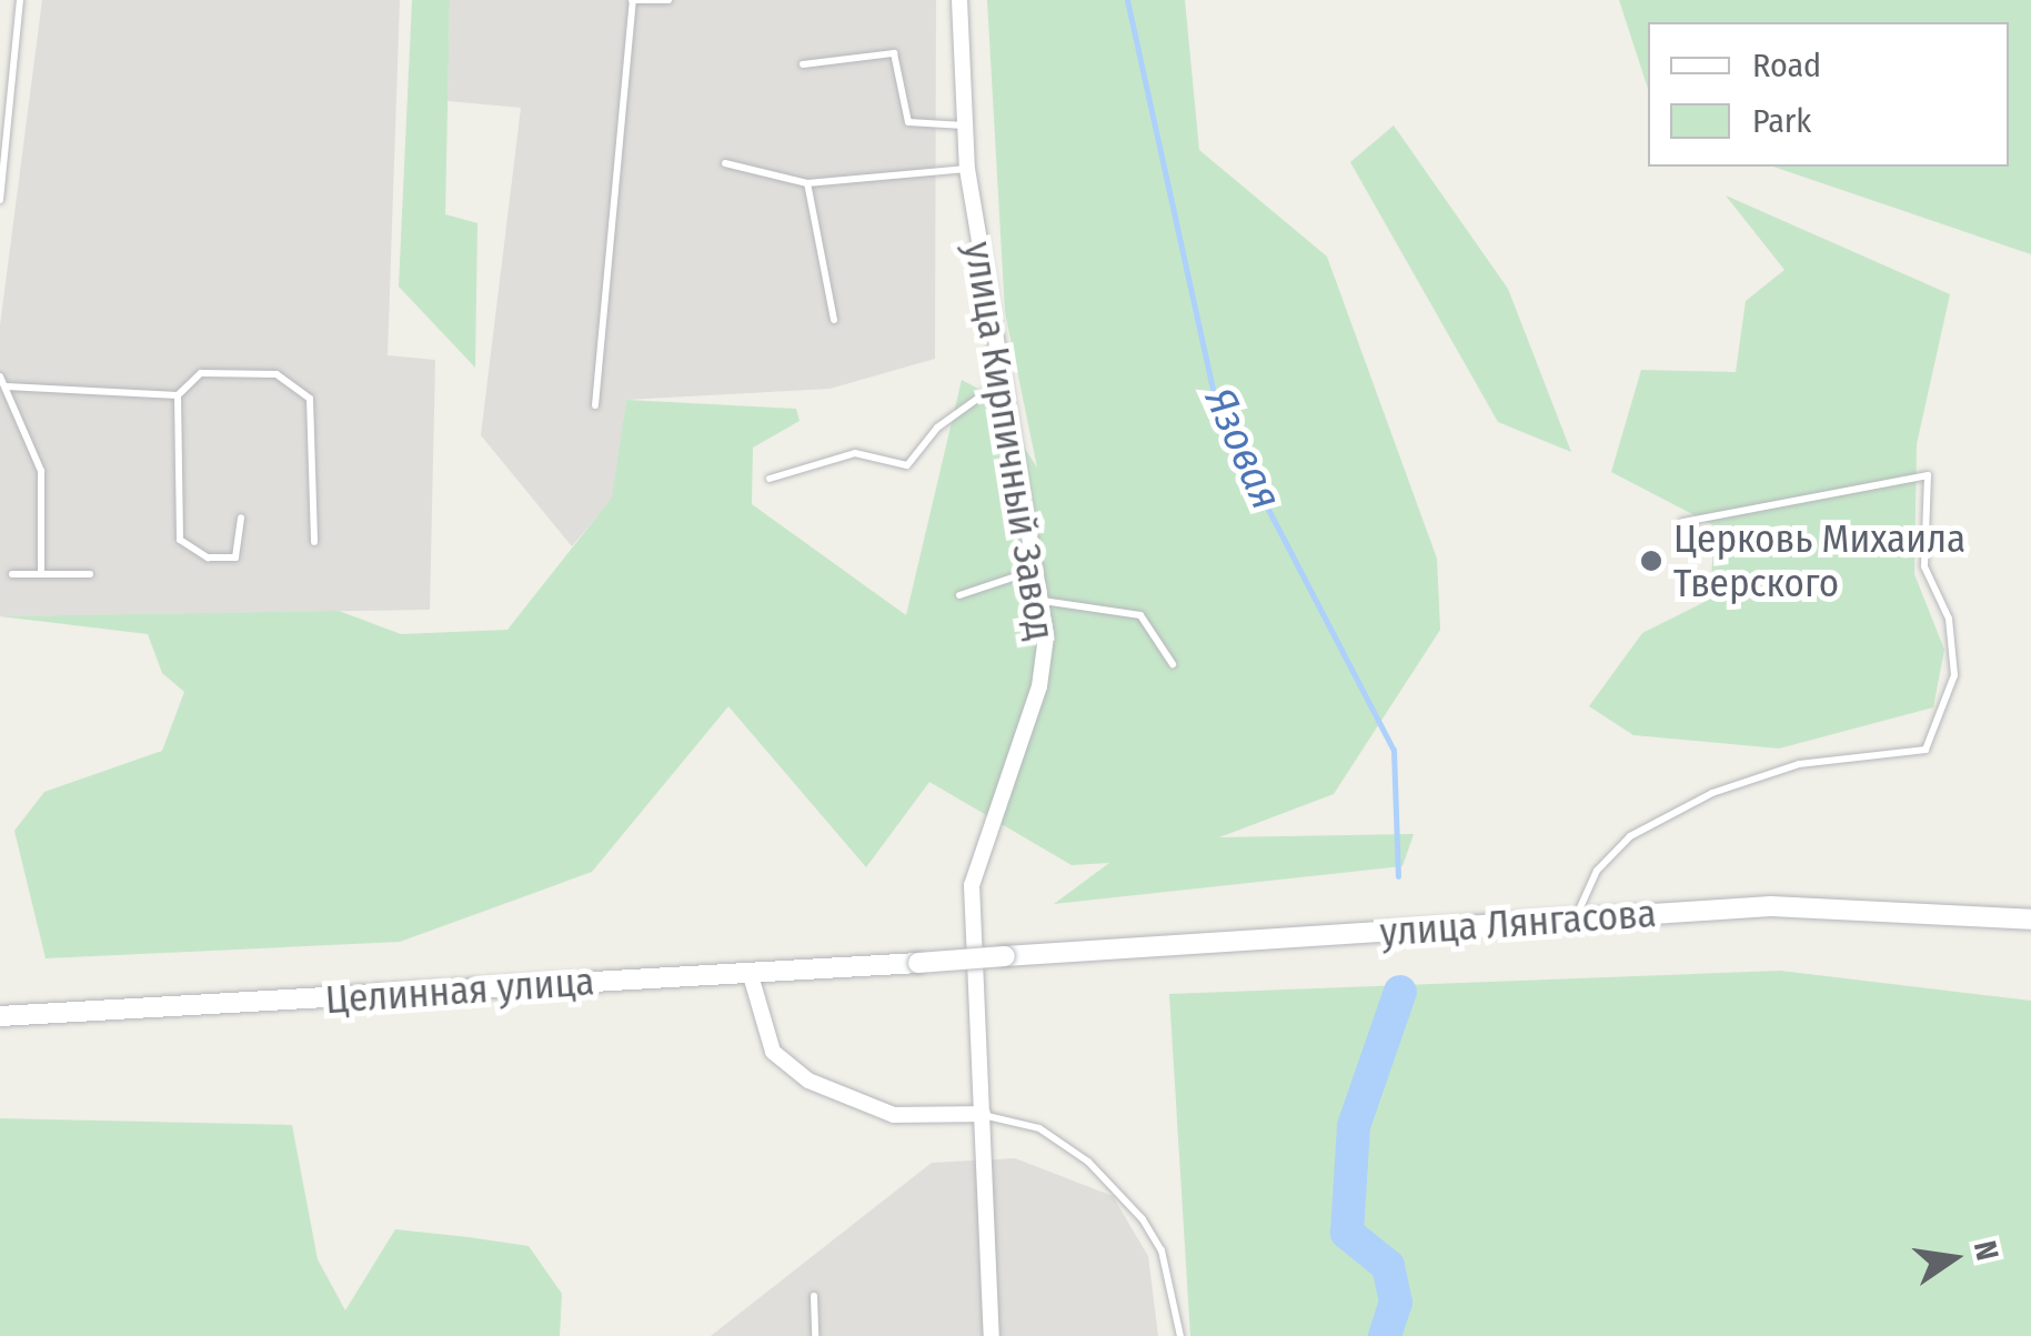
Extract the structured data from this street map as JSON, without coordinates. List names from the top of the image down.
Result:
{
  "streets": {
    "main road": ["улица Лянгасова", "Целинная улица"],
    "street": ["улица Кирпичный Завод"]
  },
  "crossings": [
    ["улица Лянгасова", "Целинная улица"]
  ],
  "water": ["Язовая"],
  "places": ["Церковь Михаила Тверского"],
  "legend": ["Road", "Park"],
  "north": "right"
}
